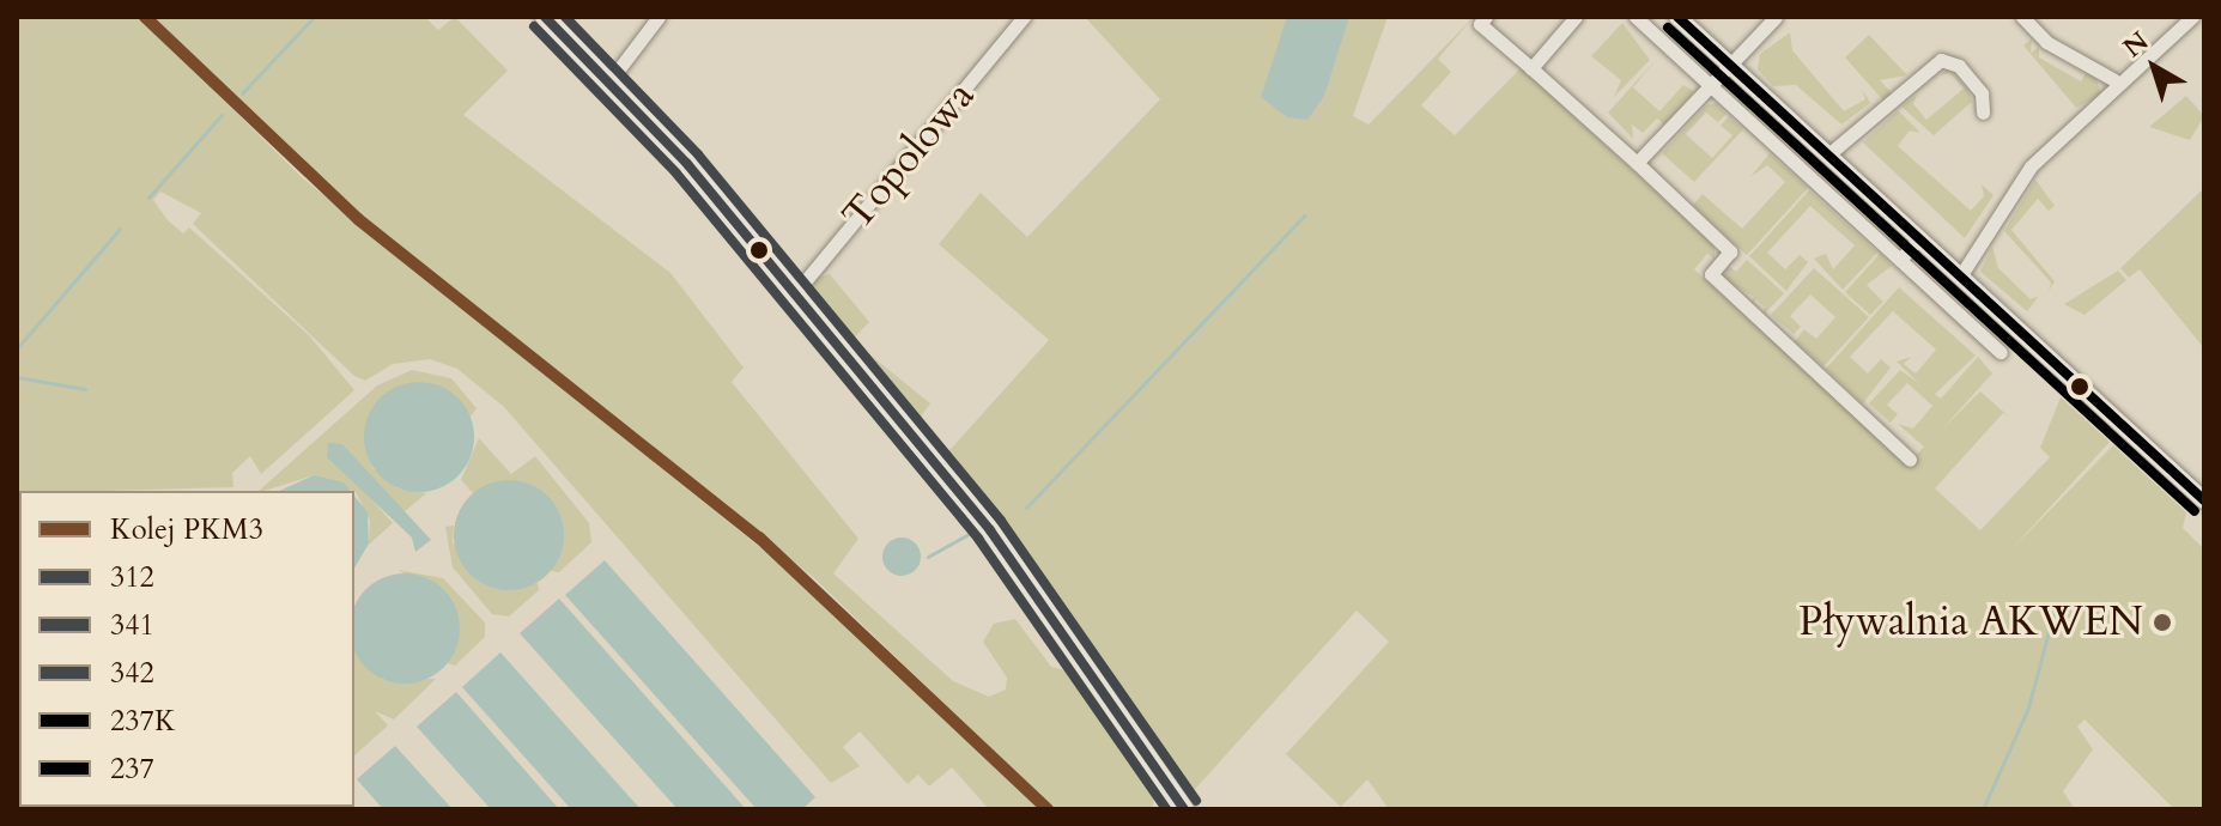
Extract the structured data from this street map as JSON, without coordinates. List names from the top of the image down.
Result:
{
  "streets": {
    "street": ["Topolowa"]
  },
  "places": ["Pływalnia AKWEN"],
  "lines": [
    "rail line PKM3",
    "transit line 312",
    "transit line 342",
    "transit line 237K",
    "transit line 341",
    "transit line 237"
  ],
  "legend": [
    "Kolej PKM3",
    "312",
    "341",
    "342",
    "237K",
    "237"
  ],
  "north": "top left"
}
